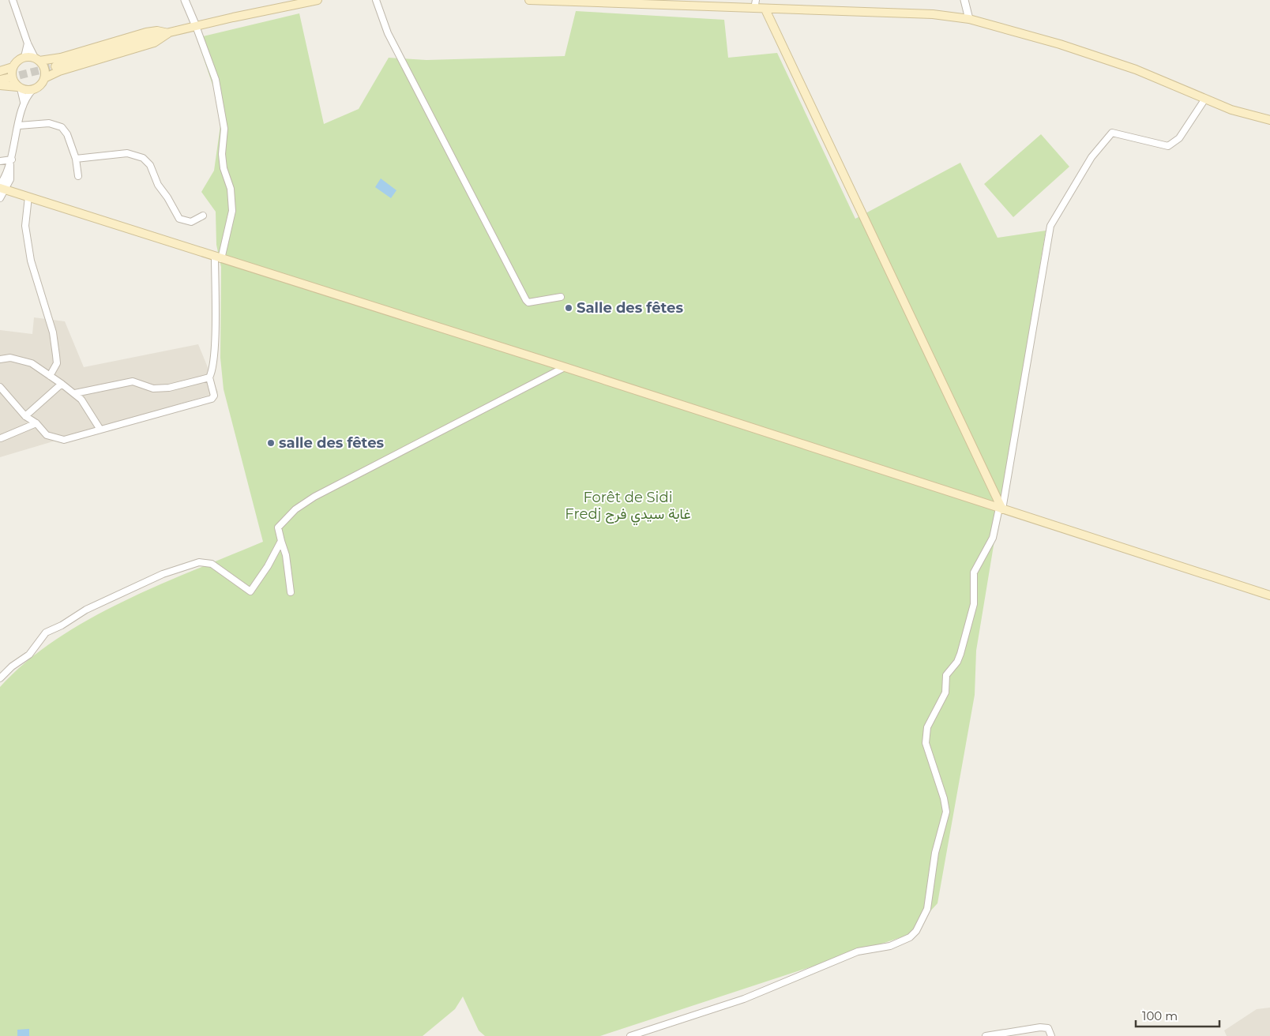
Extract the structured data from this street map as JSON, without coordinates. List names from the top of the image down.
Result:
{
  "parks": ["Forêt de Sidi Fredj غابة سيدي فرج"],
  "places": ["Salle des fêtes", "salle des fêtes"],
  "scale_bar": "100 m"
}
